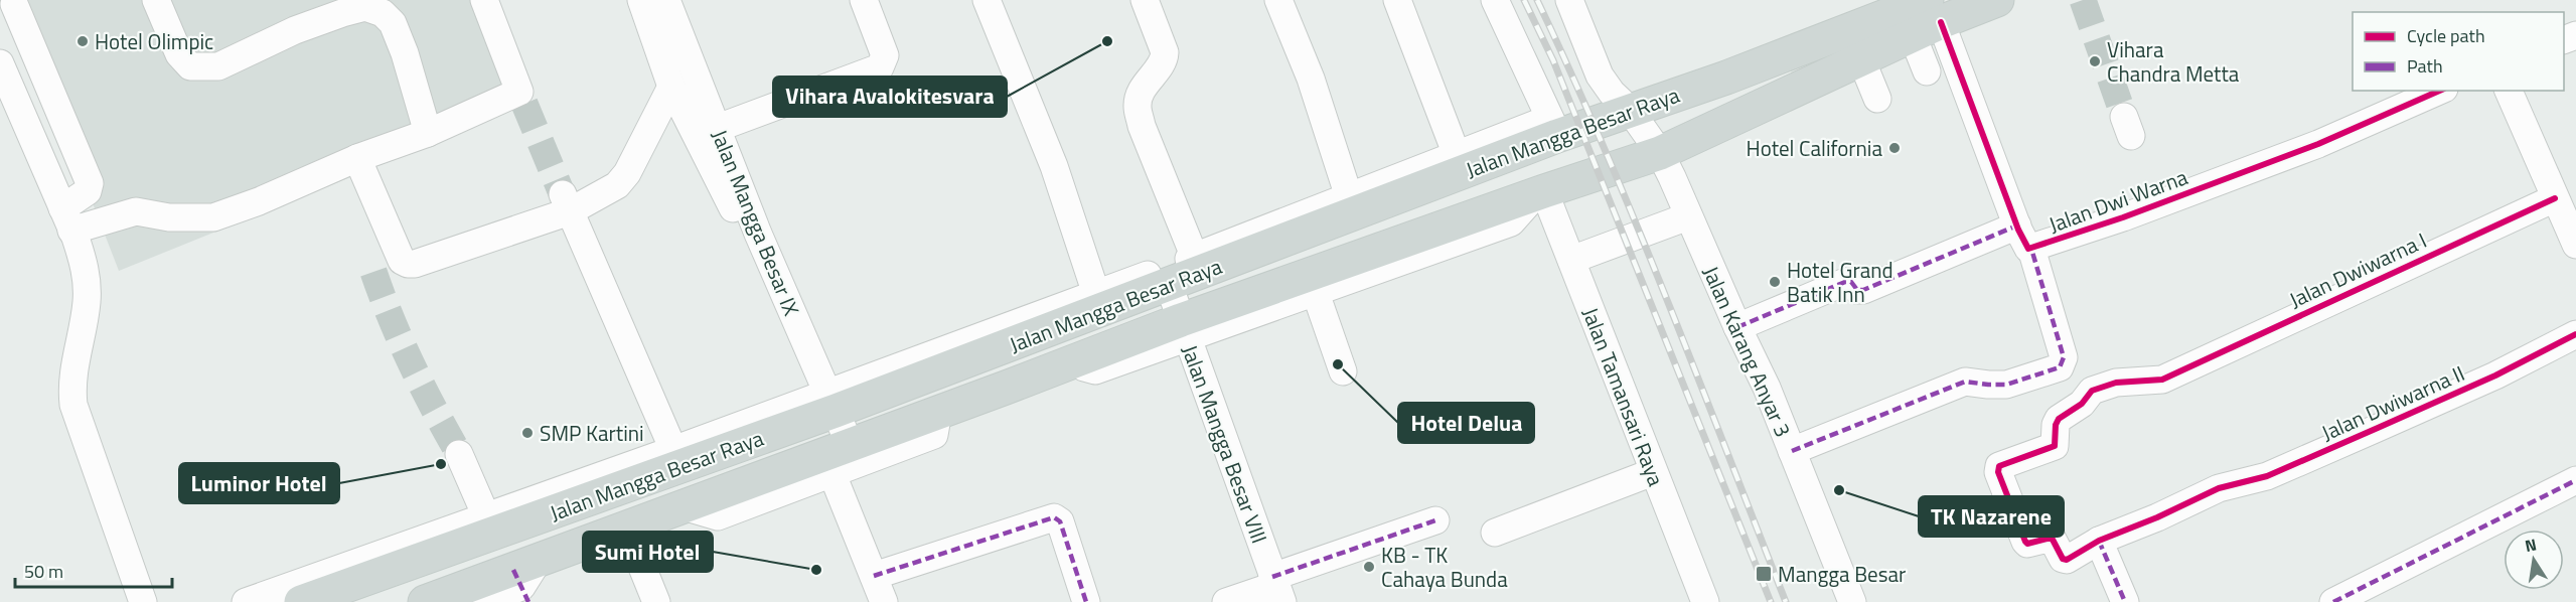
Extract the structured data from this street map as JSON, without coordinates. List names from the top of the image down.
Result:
{
  "streets": {
    "main road": ["Jalan Mangga Besar Raya"],
    "street": [
      "Jalan Dwi Warna",
      "Jalan Mangga Besar IX",
      "Jalan Dwiwarna I",
      "Jalan Karang Anyar 3",
      "Jalan Tamansari Raya",
      "Jalan Dwiwarna II",
      "Jalan Mangga Besar VIII"
    ]
  },
  "crossings": [
    ["Jalan Mangga Besar Raya", "Jalan Dwi Warna"],
    ["Jalan Mangga Besar Raya", "Jalan Mangga Besar IX"],
    ["Jalan Mangga Besar Raya", "Jalan Karang Anyar 3"],
    ["Jalan Mangga Besar Raya", "Jalan Tamansari Raya"],
    ["Jalan Mangga Besar Raya", "Jalan Mangga Besar VIII"],
    ["Jalan Dwiwarna I", "Jalan Dwiwarna II"]
  ],
  "places": {
    "other": [
      "Hotel Olimpic",
      "Vihara Avalokitesvara",
      "Vihara Chandra Metta",
      "Hotel California",
      "Hotel Grand Batik Inn",
      "Hotel Delua",
      "SMP Kartini",
      "Luminor Hotel",
      "TK Nazarene",
      "KB - TK Cahaya Bunda",
      "Sumi Hotel"
    ],
    "transit": ["Mangga Besar"]
  },
  "legend": ["Cycle path", "Path"],
  "scale_bar": "50 m",
  "north": "top"
}
